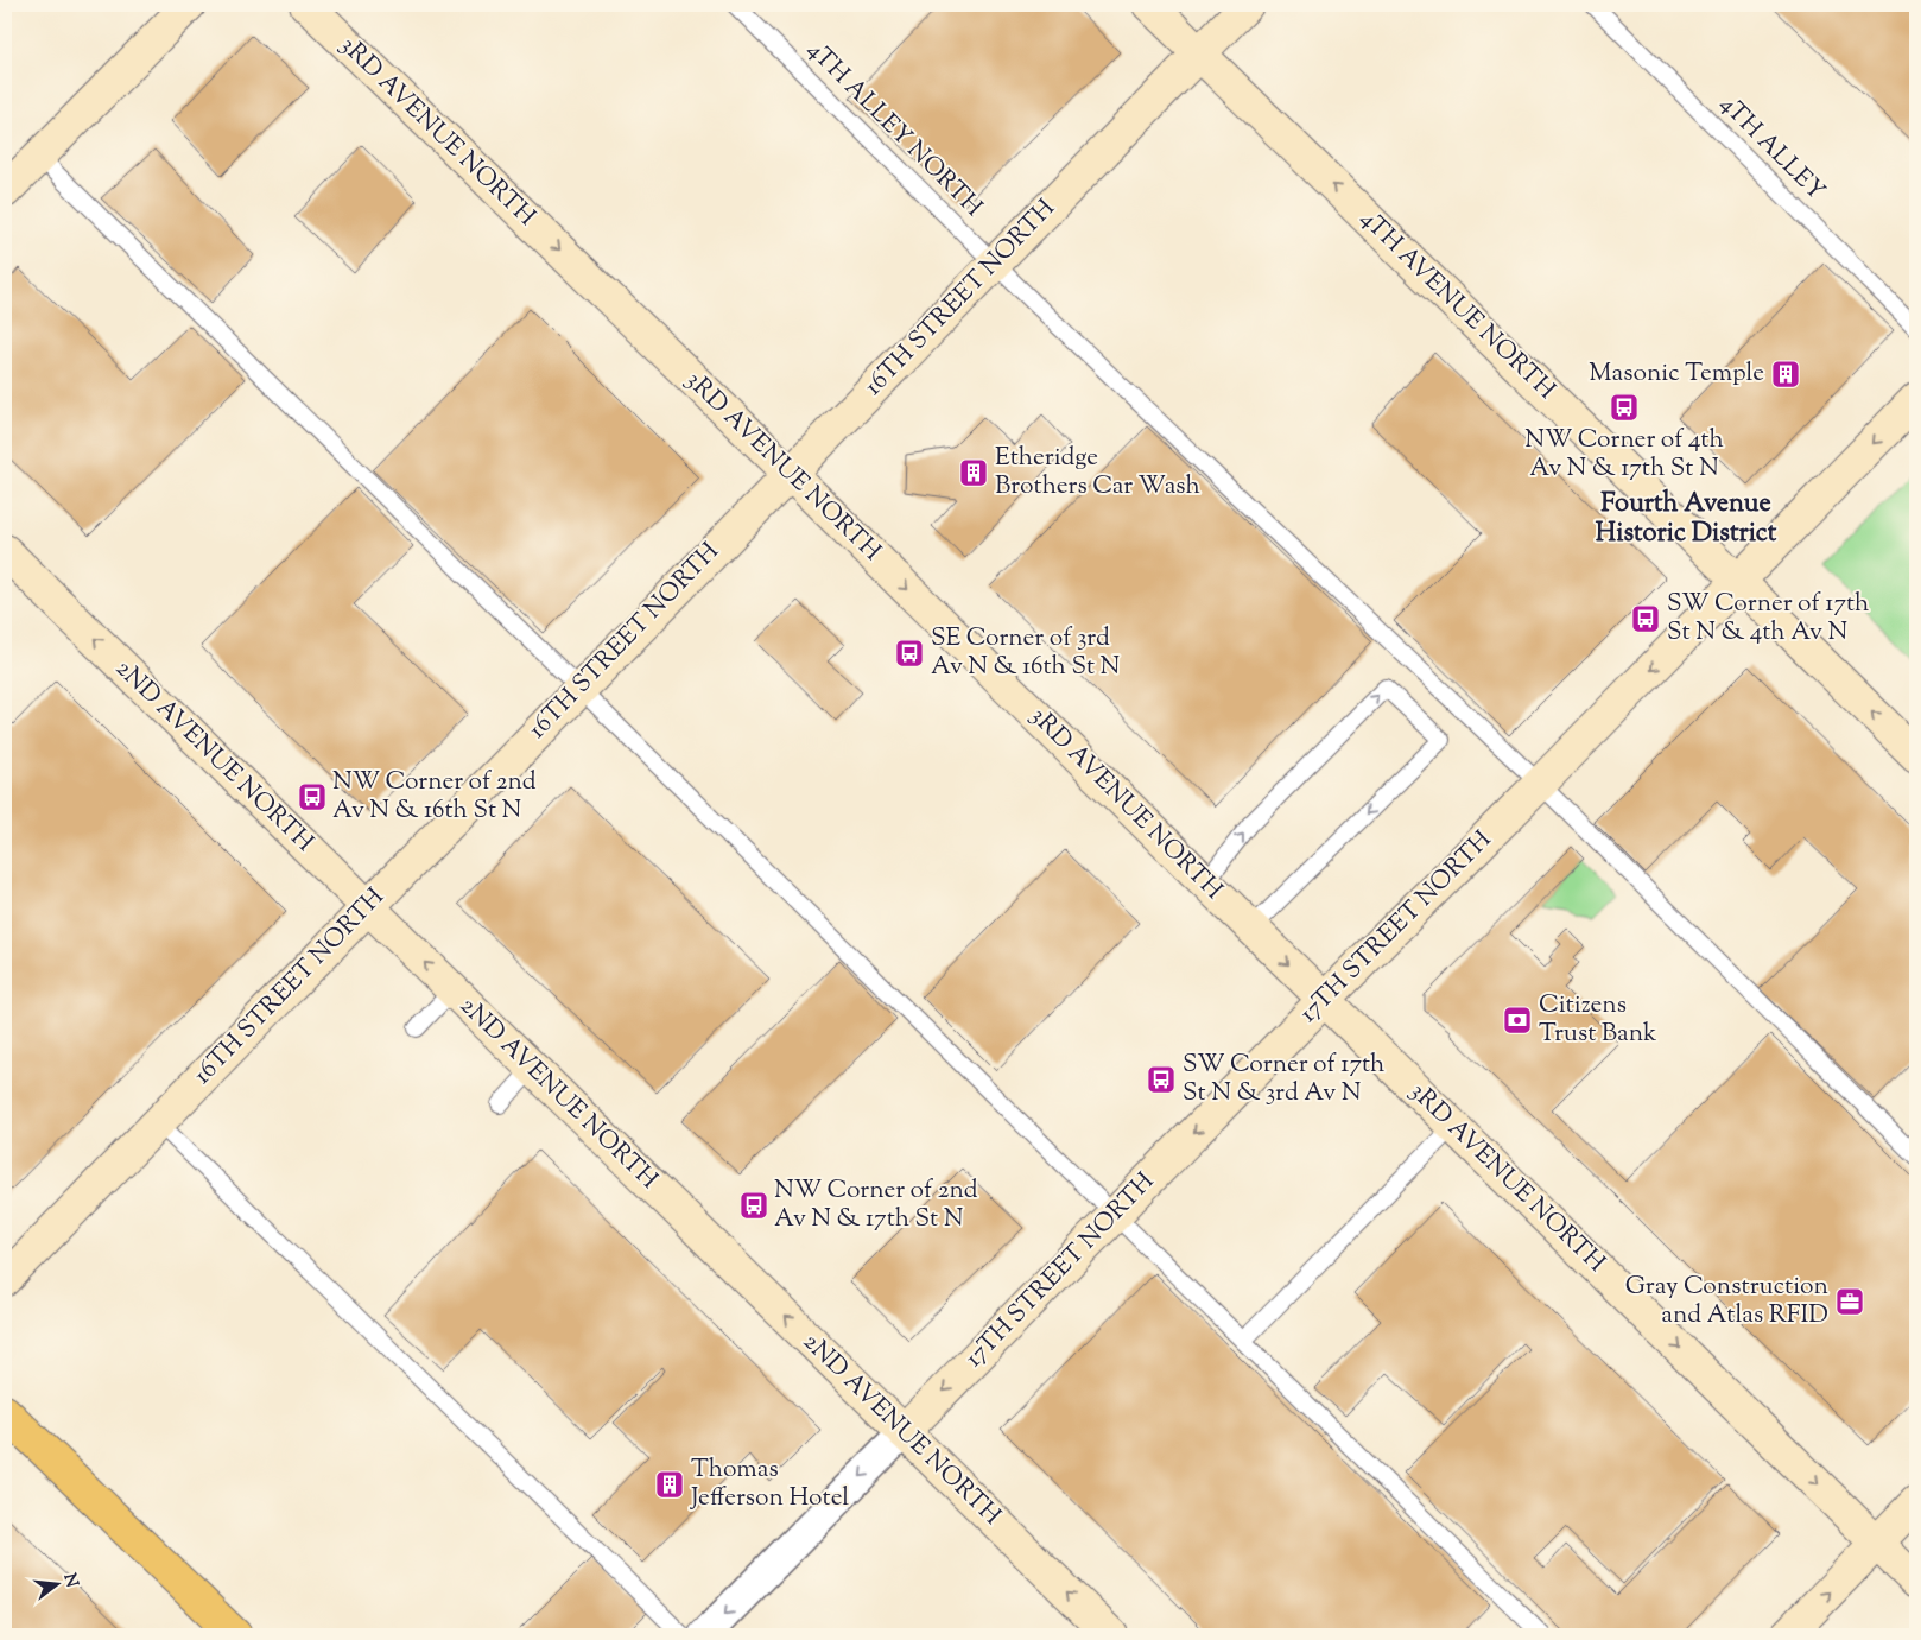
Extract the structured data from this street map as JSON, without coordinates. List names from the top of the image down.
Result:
{
  "streets": {
    "street": [
      "3RD AVENUE NORTH",
      "16TH STREET NORTH",
      "4TH AVENUE NORTH",
      "2ND AVENUE NORTH",
      "17TH STREET NORTH"
    ],
    "lane": ["4TH ALLEY NORTH", "4TH ALLEY"]
  },
  "crossings": [
    ["4TH ALLEY NORTH", "16TH STREET NORTH"],
    ["4TH ALLEY NORTH", "17TH STREET NORTH"],
    ["3RD AVENUE NORTH", "16TH STREET NORTH"],
    ["3RD AVENUE NORTH", "17TH STREET NORTH"],
    ["16TH STREET NORTH", "4TH AVENUE NORTH"],
    ["16TH STREET NORTH", "2ND AVENUE NORTH"],
    ["4TH AVENUE NORTH", "17TH STREET NORTH"],
    ["2ND AVENUE NORTH", "17TH STREET NORTH"]
  ],
  "one_way": [
    "3RD AVENUE NORTH",
    "4TH AVENUE NORTH",
    "2ND AVENUE NORTH",
    "17TH STREET NORTH"
  ],
  "districts": ["Fourth Avenue Historic District"],
  "places": {
    "building": ["Masonic Temple", "Etheridge Brothers Car Wash", "Thomas Jefferson Hotel"],
    "bus stop": [
      "NW Corner of 4th Av N & 17th St N",
      "SW Corner of 17th St N & 4th Av N",
      "SE Corner of 3rd Av N & 16th St N",
      "NW Corner of 2nd Av N & 16th St N",
      "SW Corner of 17th St N & 3rd Av N",
      "NW Corner of 2nd Av N & 17th St N"
    ],
    "bank": ["Citizens Trust Bank"],
    "office": ["Gray Construction and Atlas RFID"]
  },
  "north": "right"
}
